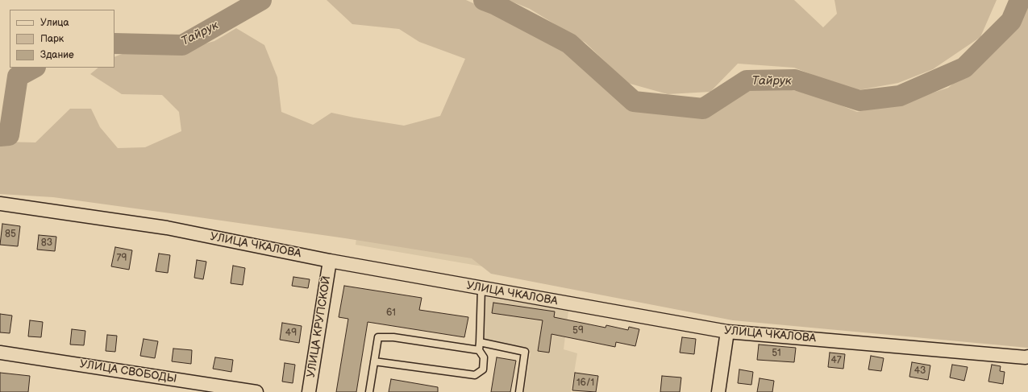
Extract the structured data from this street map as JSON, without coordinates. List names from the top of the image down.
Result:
{
  "streets": {
    "street": ["УЛИЦА ЧКАЛОВА", "УЛИЦА КРУПСКОЙ", "УЛИЦА СВОБОДЫ"]
  },
  "crossings": [
    ["УЛИЦА ЧКАЛОВА", "УЛИЦА КРУПСКОЙ"]
  ],
  "water": ["Тайрук"],
  "house_numbers": [
    "85",
    "83",
    "79",
    "61",
    "59",
    "49",
    "51",
    "47",
    "43",
    "16/1"
  ],
  "legend": ["Улица", "Парк", "Здание"]
}
